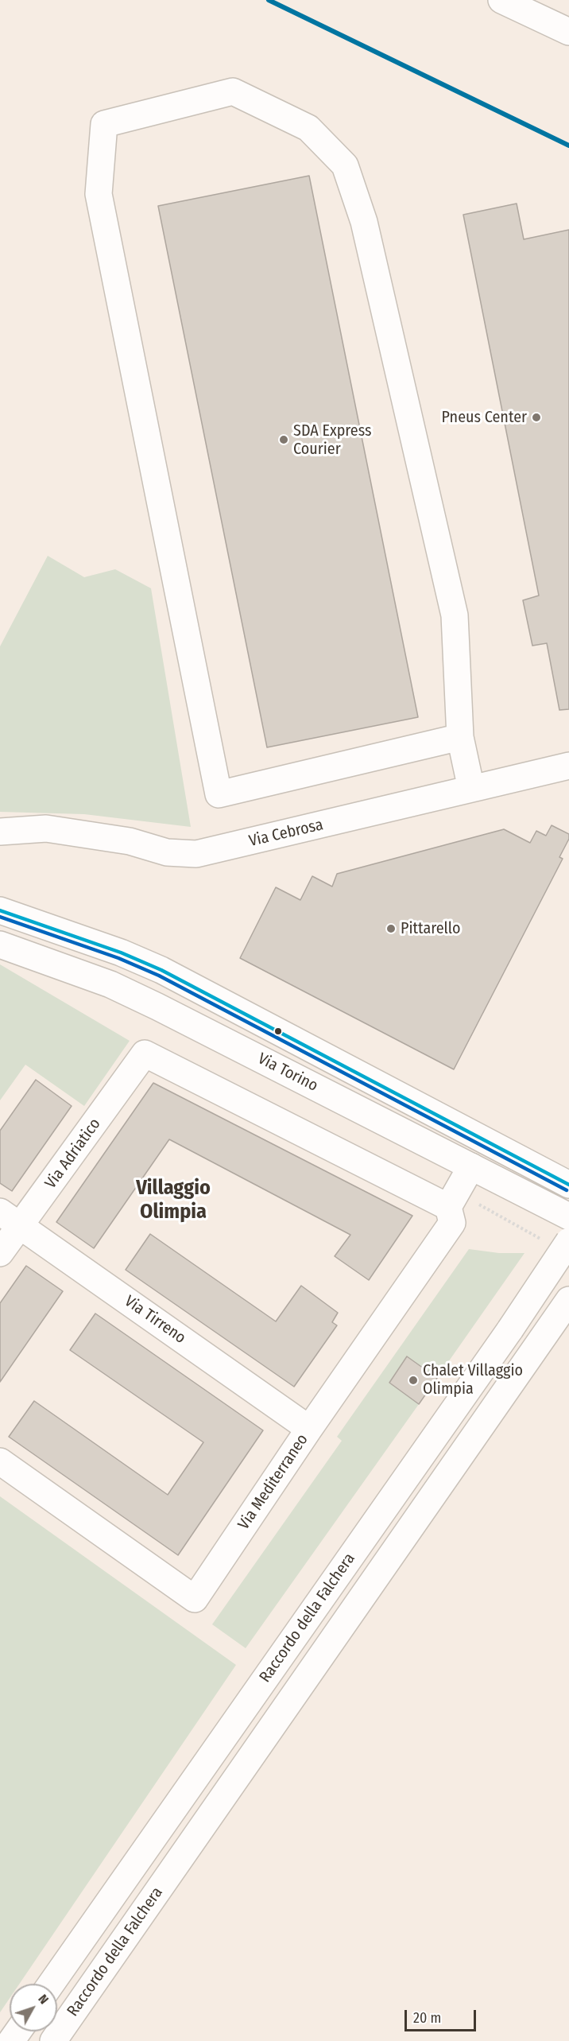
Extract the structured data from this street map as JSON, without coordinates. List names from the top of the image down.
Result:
{
  "streets": {
    "main road": [
      "Via Cebrosa",
      "Via Torino",
      "Via Adriatico",
      "Via Tirreno",
      "Via Mediterraneo",
      "Raccordo della Falchera"
    ]
  },
  "crossings": [
    ["Via Adriatico", "Via Tirreno"],
    ["Via Adriatico", "Via Mediterraneo"],
    ["Via Tirreno", "Via Mediterraneo"]
  ],
  "districts": ["Villaggio Olimpia"],
  "places": [
    "Pneus Center",
    "SDA Express Courier",
    "Pittarello",
    "Chalet Villaggio Olimpia"
  ],
  "scale_bar": "20 m",
  "north": "top right"
}
